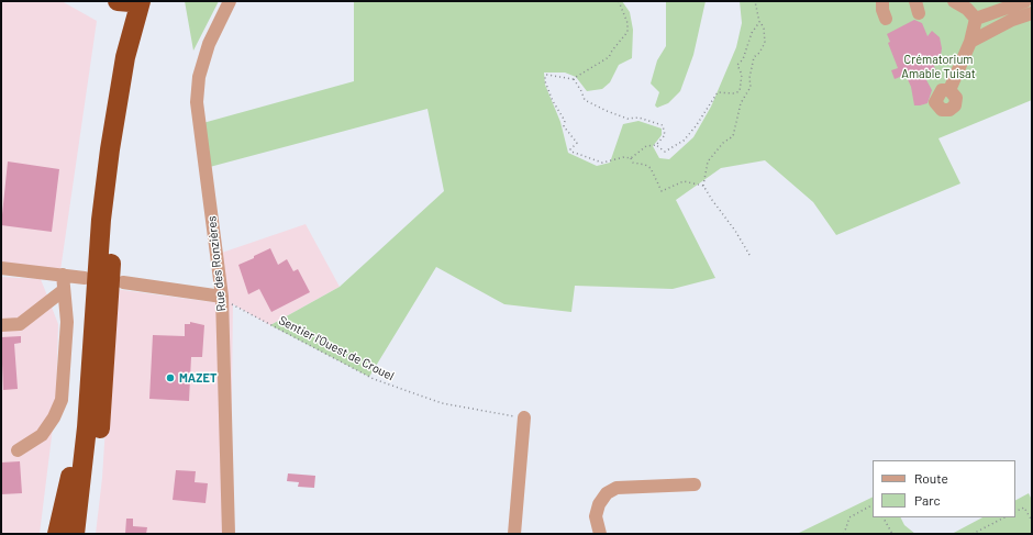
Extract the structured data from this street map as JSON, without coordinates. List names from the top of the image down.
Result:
{
  "streets": {
    "street": ["Rue des Ronzières"],
    "path": ["Sentier l'Ouest de Crouel"]
  },
  "crossings": [
    ["Rue des Ronzières", "Sentier l'Ouest de Crouel"]
  ],
  "parks": ["Crématorium Amable Tuisat"],
  "places": ["MAZET"],
  "legend": ["Route", "Parc"]
}
